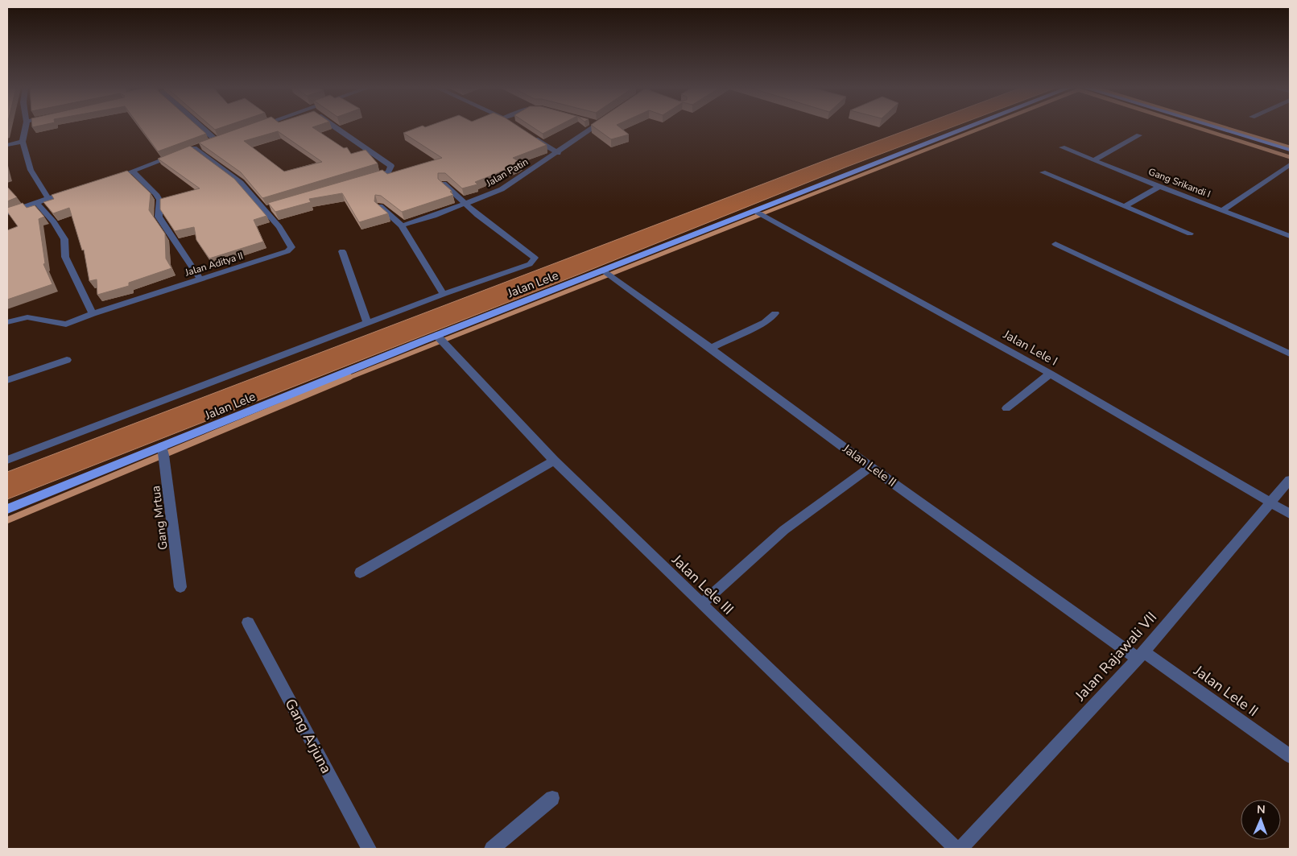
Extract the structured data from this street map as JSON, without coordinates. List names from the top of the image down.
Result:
{
  "streets": {
    "main road": ["Jalan Lele"],
    "street": [
      "Jalan Patin",
      "Gang Srikandi I",
      "Jalan Aditya II",
      "Jalan Lele I",
      "Jalan Lele II",
      "Gang Mrtua",
      "Jalan Lele III",
      "Jalan Rajawali VII",
      "Gang Arjuna"
    ]
  },
  "crossings": [
    ["Jalan Lele", "Jalan Lele I"],
    ["Jalan Lele", "Jalan Lele II"],
    ["Jalan Lele", "Gang Mrtua"],
    ["Jalan Lele", "Jalan Lele III"],
    ["Jalan Lele I", "Jalan Rajawali VII"],
    ["Jalan Lele II", "Jalan Rajawali VII"]
  ],
  "north": "top"
}
